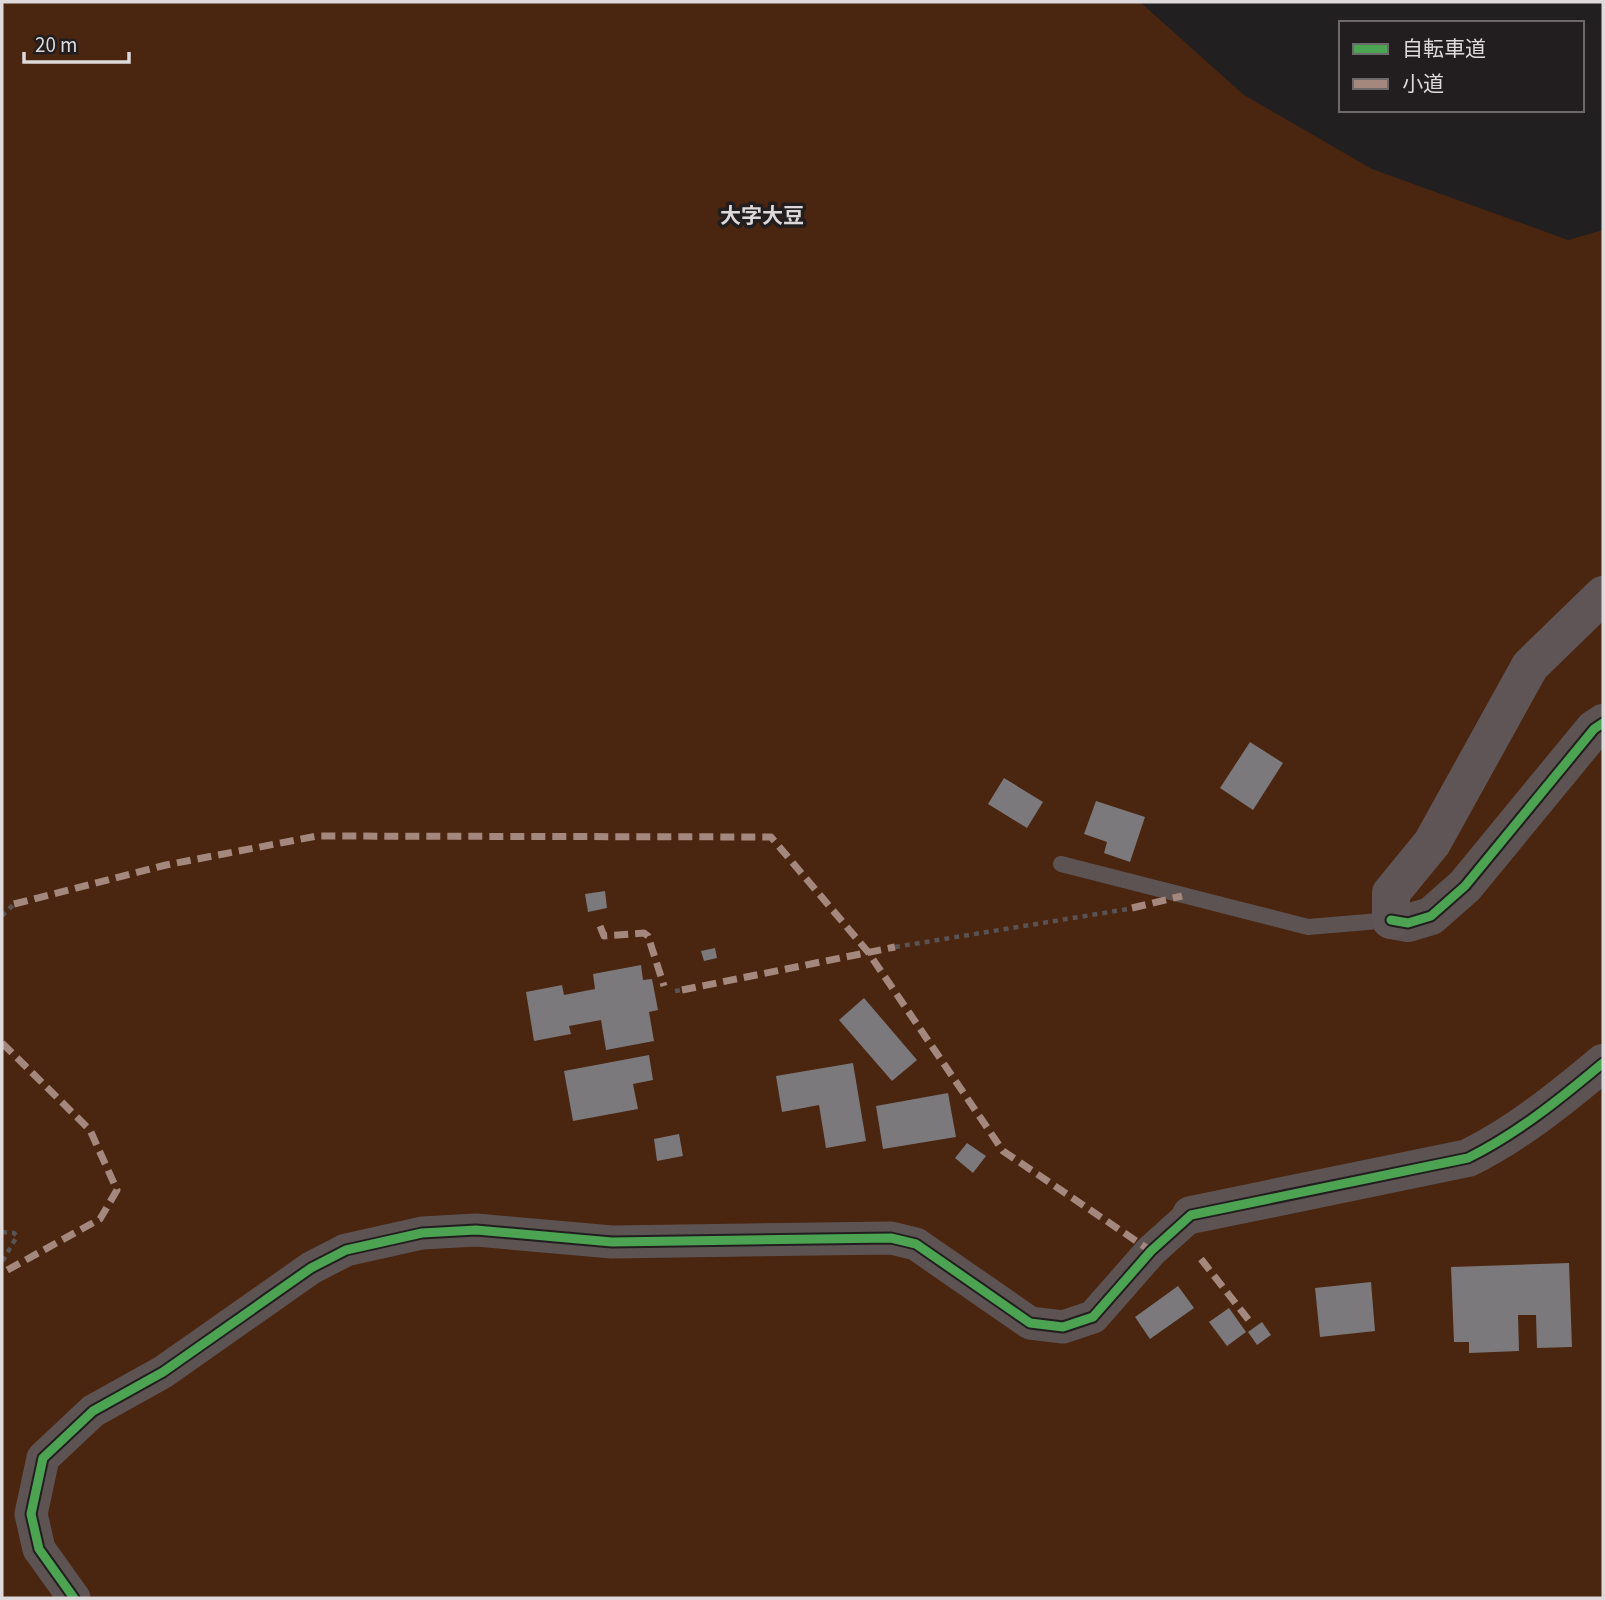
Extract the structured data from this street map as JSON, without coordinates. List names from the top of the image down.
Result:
{
  "districts": ["大字大豆"],
  "legend": ["自転車道", "小道"],
  "scale_bar": "20 m"
}
